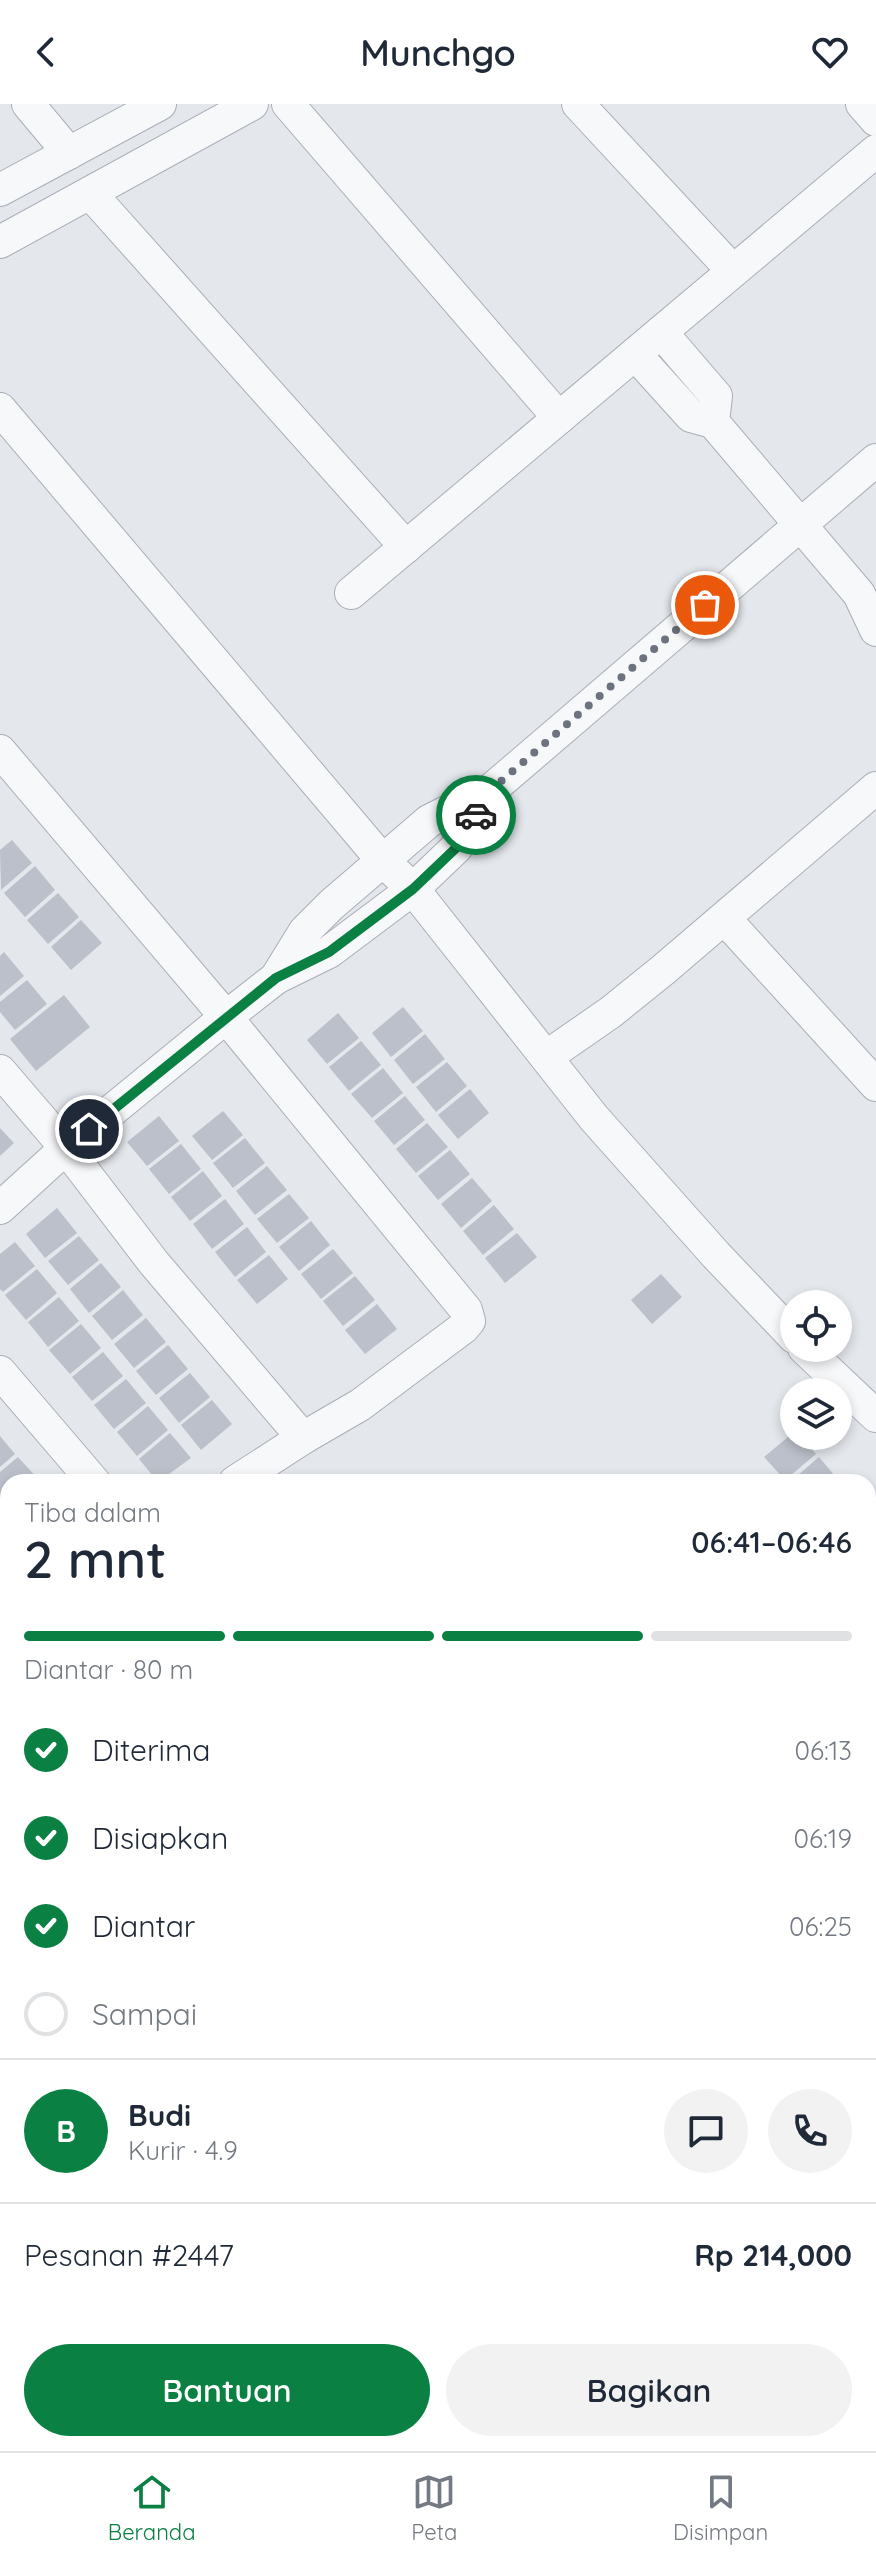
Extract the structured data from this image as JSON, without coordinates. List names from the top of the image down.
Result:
{
  "page": {
    "header": "Munchgo",
    "heading": ["2 mnt", "Tiba dalam", "06:41–06:46"],
    "panel": [
      "Budi",
      "Kurir · 4.9",
      "Pesanan #2447",
      "Rp 214,000"
    ],
    "bar": "Diantar · 80 m",
    "list": [
      ["Diterima", "06:13"],
      ["Disiapkan", "06:19"],
      ["Diantar", "06:25"],
      "Sampai"
    ],
    "round": "B",
    "buttons": ["Bantuan", "Bagikan"],
    "tabs": ["Beranda", "Peta", "Disimpan"]
  }
}
